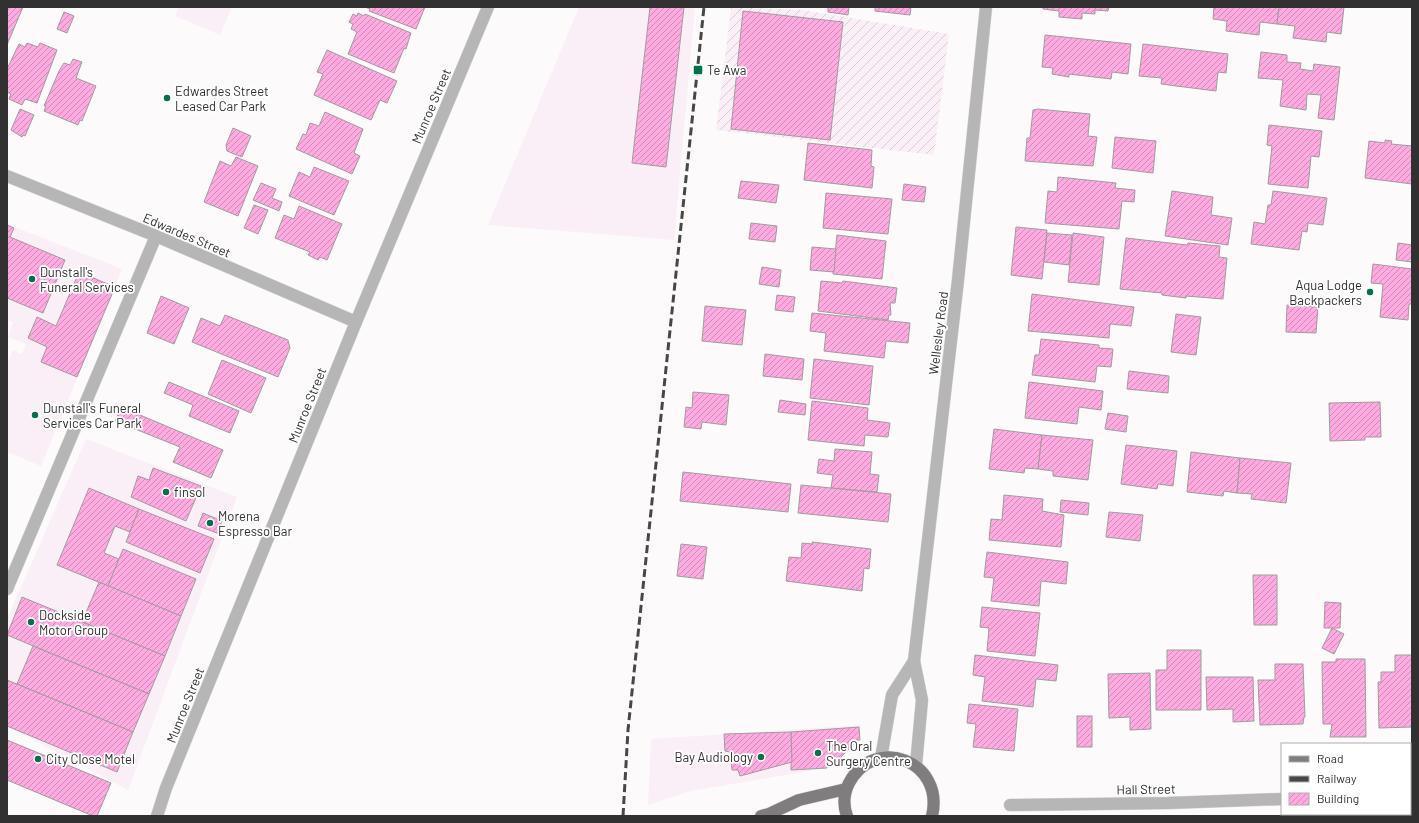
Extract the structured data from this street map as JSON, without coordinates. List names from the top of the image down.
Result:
{
  "streets": {
    "street": [
      "Munroe Street",
      "Edwardes Street",
      "Wellesley Road",
      "Hall Street"
    ]
  },
  "crossings": [
    ["Munroe Street", "Edwardes Street"]
  ],
  "places": {
    "transit": ["Te Awa"],
    "other": [
      "Edwardes Street Leased Car Park",
      "Dunstall's Funeral Services",
      "Aqua Lodge Backpackers",
      "Dunstall's Funeral Services Car Park",
      "finsol",
      "Morena Espresso Bar",
      "Dockside Motor Group",
      "The Oral Surgery Centre",
      "Bay Audiology",
      "City Close Motel"
    ]
  },
  "legend": ["Road", "Railway", "Building"]
}
